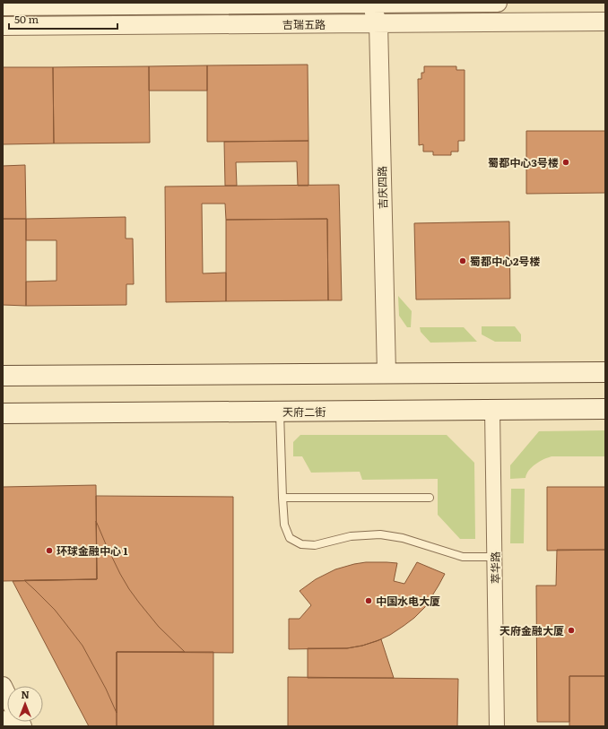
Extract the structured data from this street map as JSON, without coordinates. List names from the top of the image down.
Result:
{
  "streets": {
    "main road": ["天府二街"],
    "street": ["吉瑞五路", "吉庆四路", "萃华路"]
  },
  "crossings": [
    ["吉瑞五路", "吉庆四路"],
    ["天府二街", "萃华路"]
  ],
  "places": [
    "蜀都中心3号楼",
    "蜀都中心2号楼",
    "环球金融中心 1",
    "中国水电大厦",
    "天府金融大厦"
  ],
  "scale_bar": "50 m",
  "north": "top"
}
